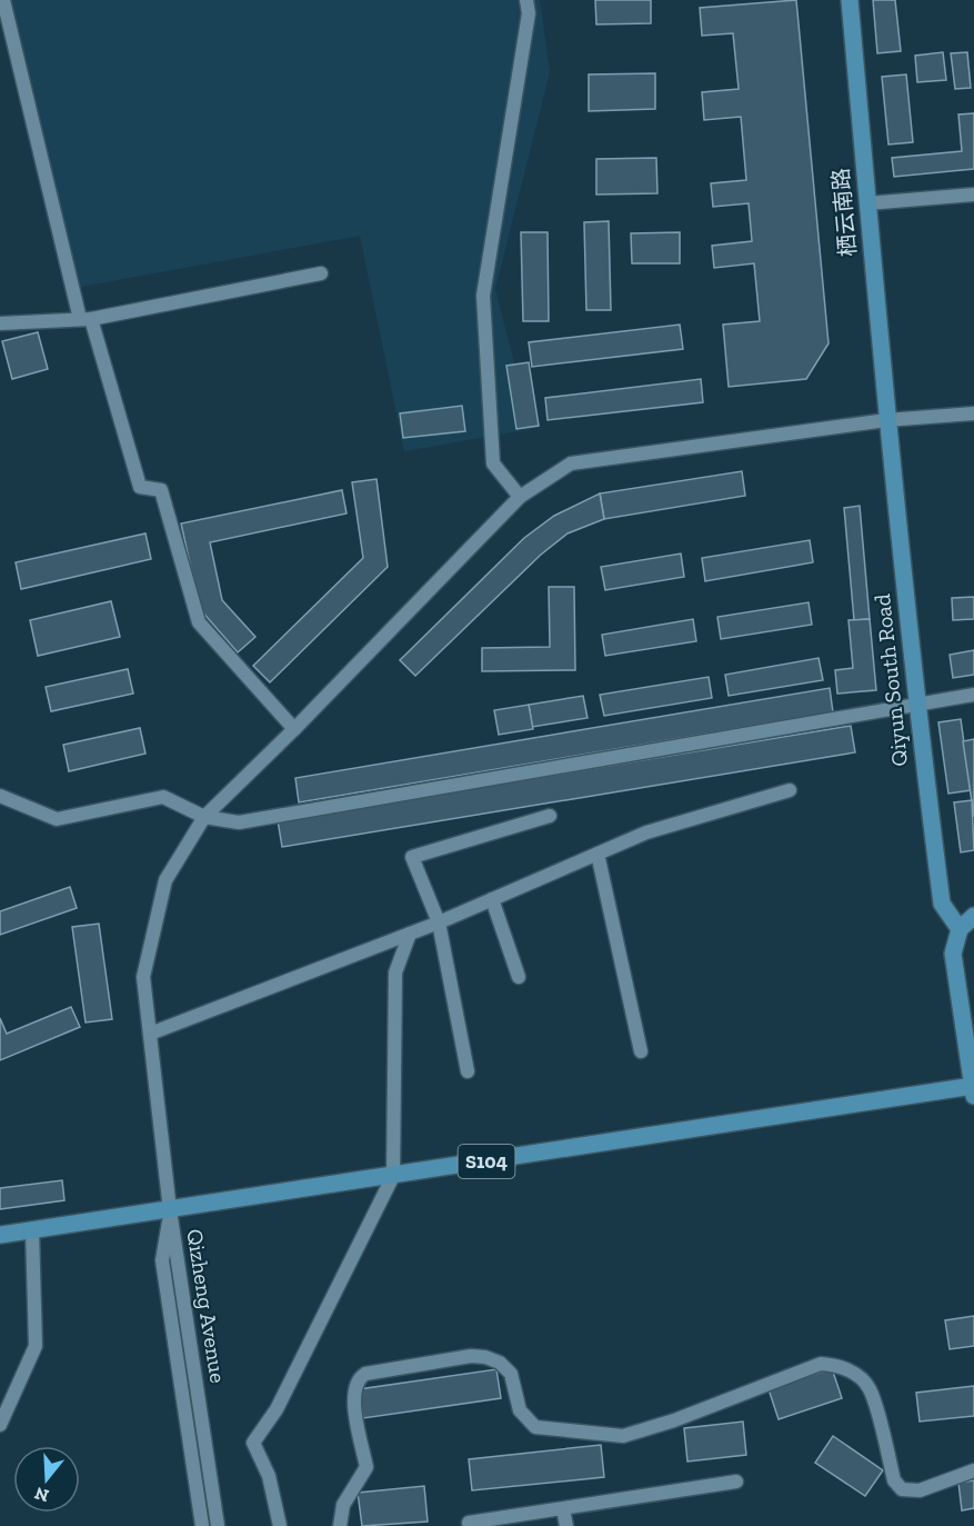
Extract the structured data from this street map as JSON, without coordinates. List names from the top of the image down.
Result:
{
  "streets": {
    "main road": ["栖云南路", "Qiyun South Road", "S104"],
    "street": ["Qizheng Avenue"]
  },
  "crossings": [
    ["栖云南路", "Qiyun South Road"],
    ["Qiyun South Road", "S104"],
    ["S104", "Qizheng Avenue"]
  ],
  "north": "bottom"
}
